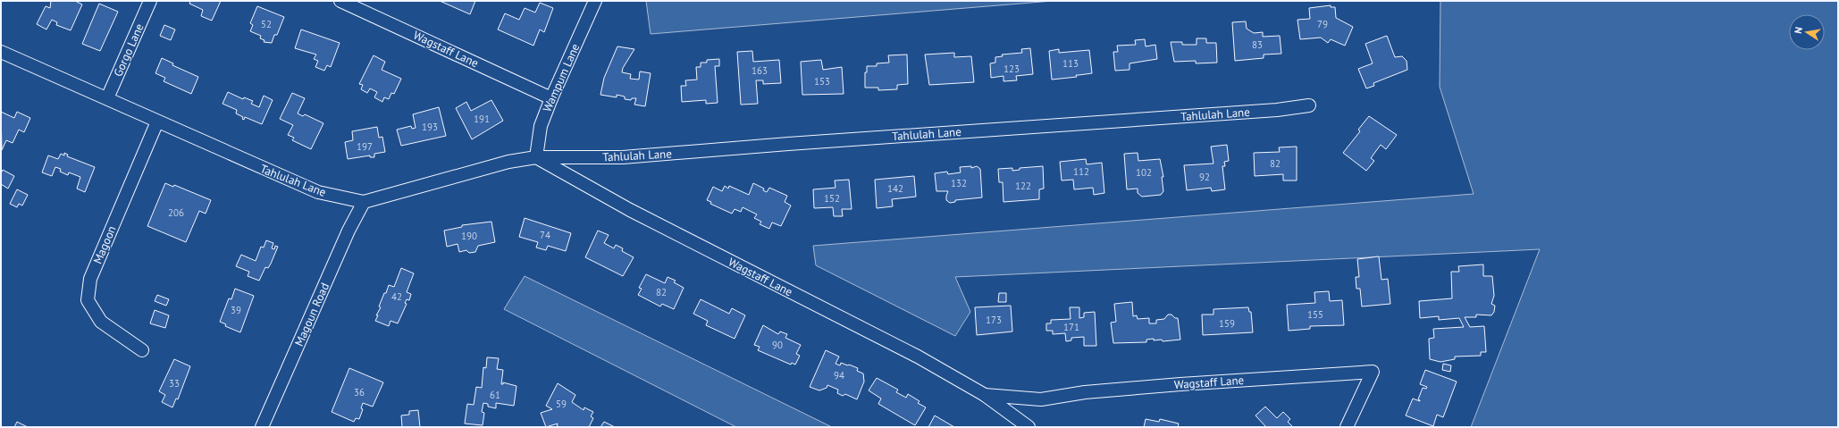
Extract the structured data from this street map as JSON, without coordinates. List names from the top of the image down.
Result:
{
  "streets": {
    "street": [
      "Wagstaff Lane",
      "Gorgo Lane",
      "Wampum Lane",
      "Tahlulah Lane",
      "Magoon",
      "Magoun Road"
    ]
  },
  "crossings": [
    ["Wagstaff Lane", "Wampum Lane"],
    ["Wagstaff Lane", "Tahlulah Lane"],
    ["Gorgo Lane", "Tahlulah Lane"],
    ["Wampum Lane", "Tahlulah Lane"],
    ["Tahlulah Lane", "Magoon"],
    ["Tahlulah Lane", "Magoun Road"]
  ],
  "house_numbers": [
    "52",
    "79",
    "83",
    "113",
    "123",
    "163",
    "153",
    "191",
    "193",
    "197",
    "82",
    "112",
    "102",
    "92",
    "132",
    "122",
    "142",
    "152",
    "206",
    "74",
    "190",
    "82",
    "42",
    "39",
    "155",
    "173",
    "159",
    "171",
    "90",
    "94",
    "33",
    "36",
    "61",
    "59"
  ],
  "north": "left"
}
